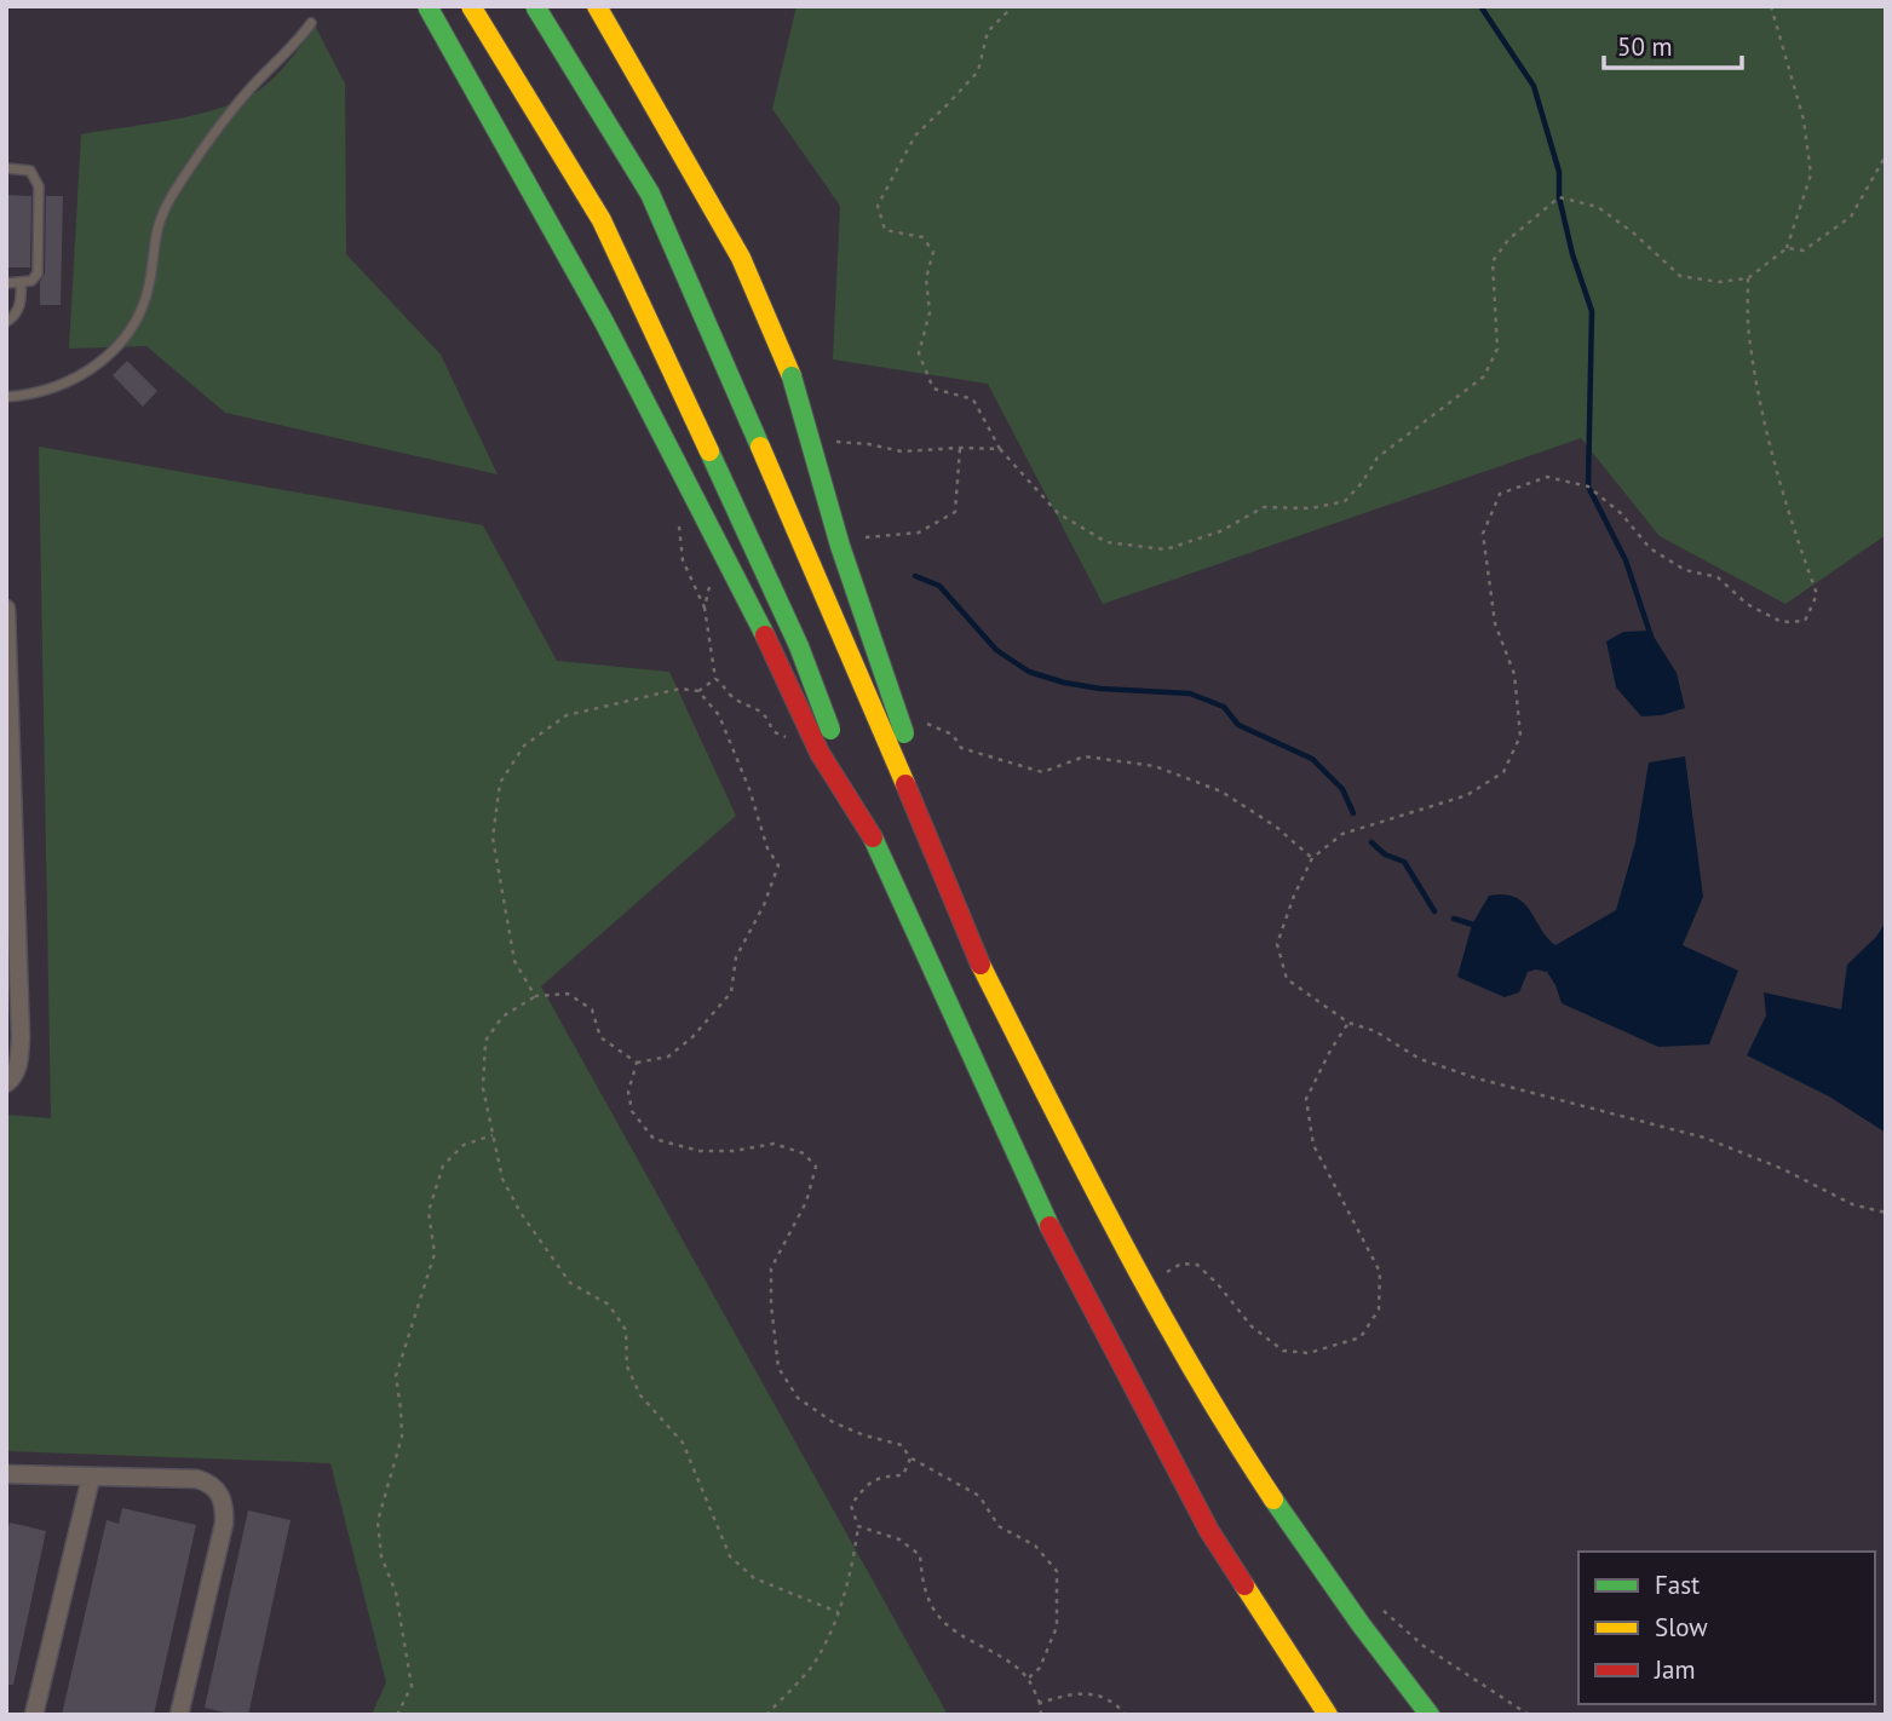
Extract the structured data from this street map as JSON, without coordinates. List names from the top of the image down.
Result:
{
  "legend": ["Fast", "Slow", "Jam"],
  "scale_bar": "50 m"
}
